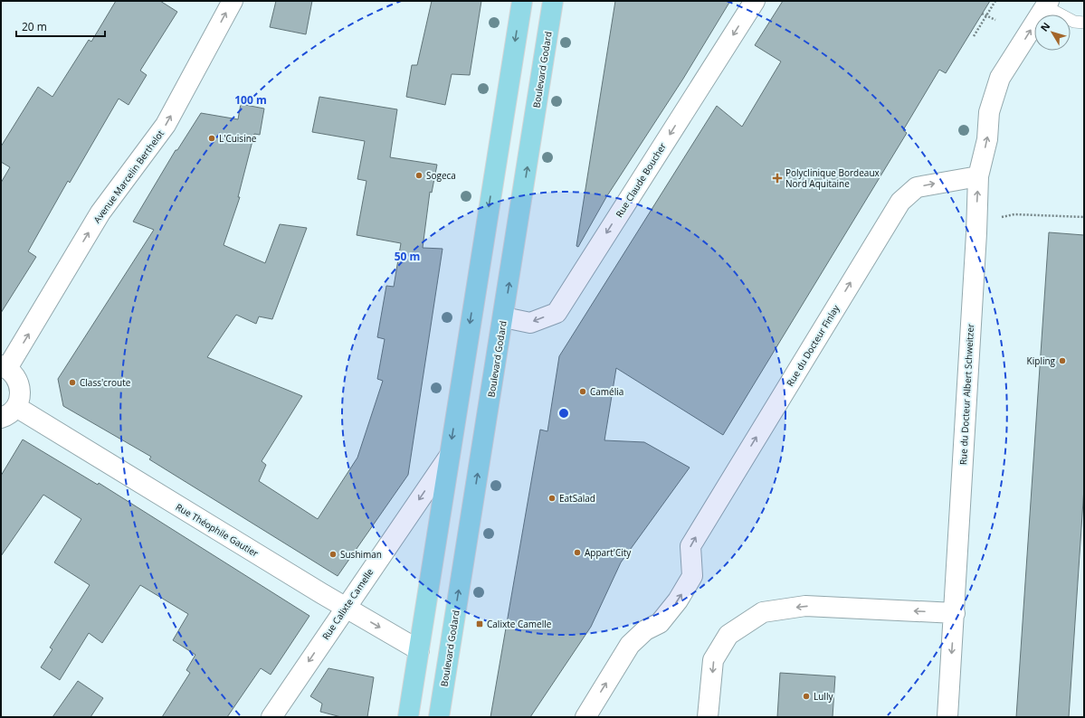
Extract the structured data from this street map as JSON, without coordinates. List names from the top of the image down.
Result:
{
  "streets": {
    "main road": ["Boulevard Godard"],
    "street": [
      "Avenue Marcelin Berthelot",
      "Rue Claude Boucher",
      "Rue du Docteur Finlay",
      "Rue du Docteur Albert Schweitzer",
      "Rue Théophile Gautier",
      "Rue Calixte Camelle"
    ]
  },
  "crossings": [
    ["Boulevard Godard", "Rue Claude Boucher"],
    ["Rue du Docteur Finlay", "Rue du Docteur Albert Schweitzer"],
    ["Rue Théophile Gautier", "Rue Calixte Camelle"]
  ],
  "one_way": [
    "Avenue Marcelin Berthelot",
    "Rue Claude Boucher",
    "Rue du Docteur Finlay",
    "Rue Calixte Camelle"
  ],
  "places": {
    "other": [
      "L'Cuisine",
      "Sogeca",
      "Kipling",
      "Class'croute",
      "Camélia",
      "EatSalad",
      "Appart'City",
      "Sushiman",
      "Lully"
    ],
    "health": ["Polyclinique Bordeaux Nord Aquitaine"],
    "transit": ["Calixte Camelle"]
  },
  "scale_bar": "20 m",
  "north": "top left",
  "rings": ["100 m", "50 m"]
}
